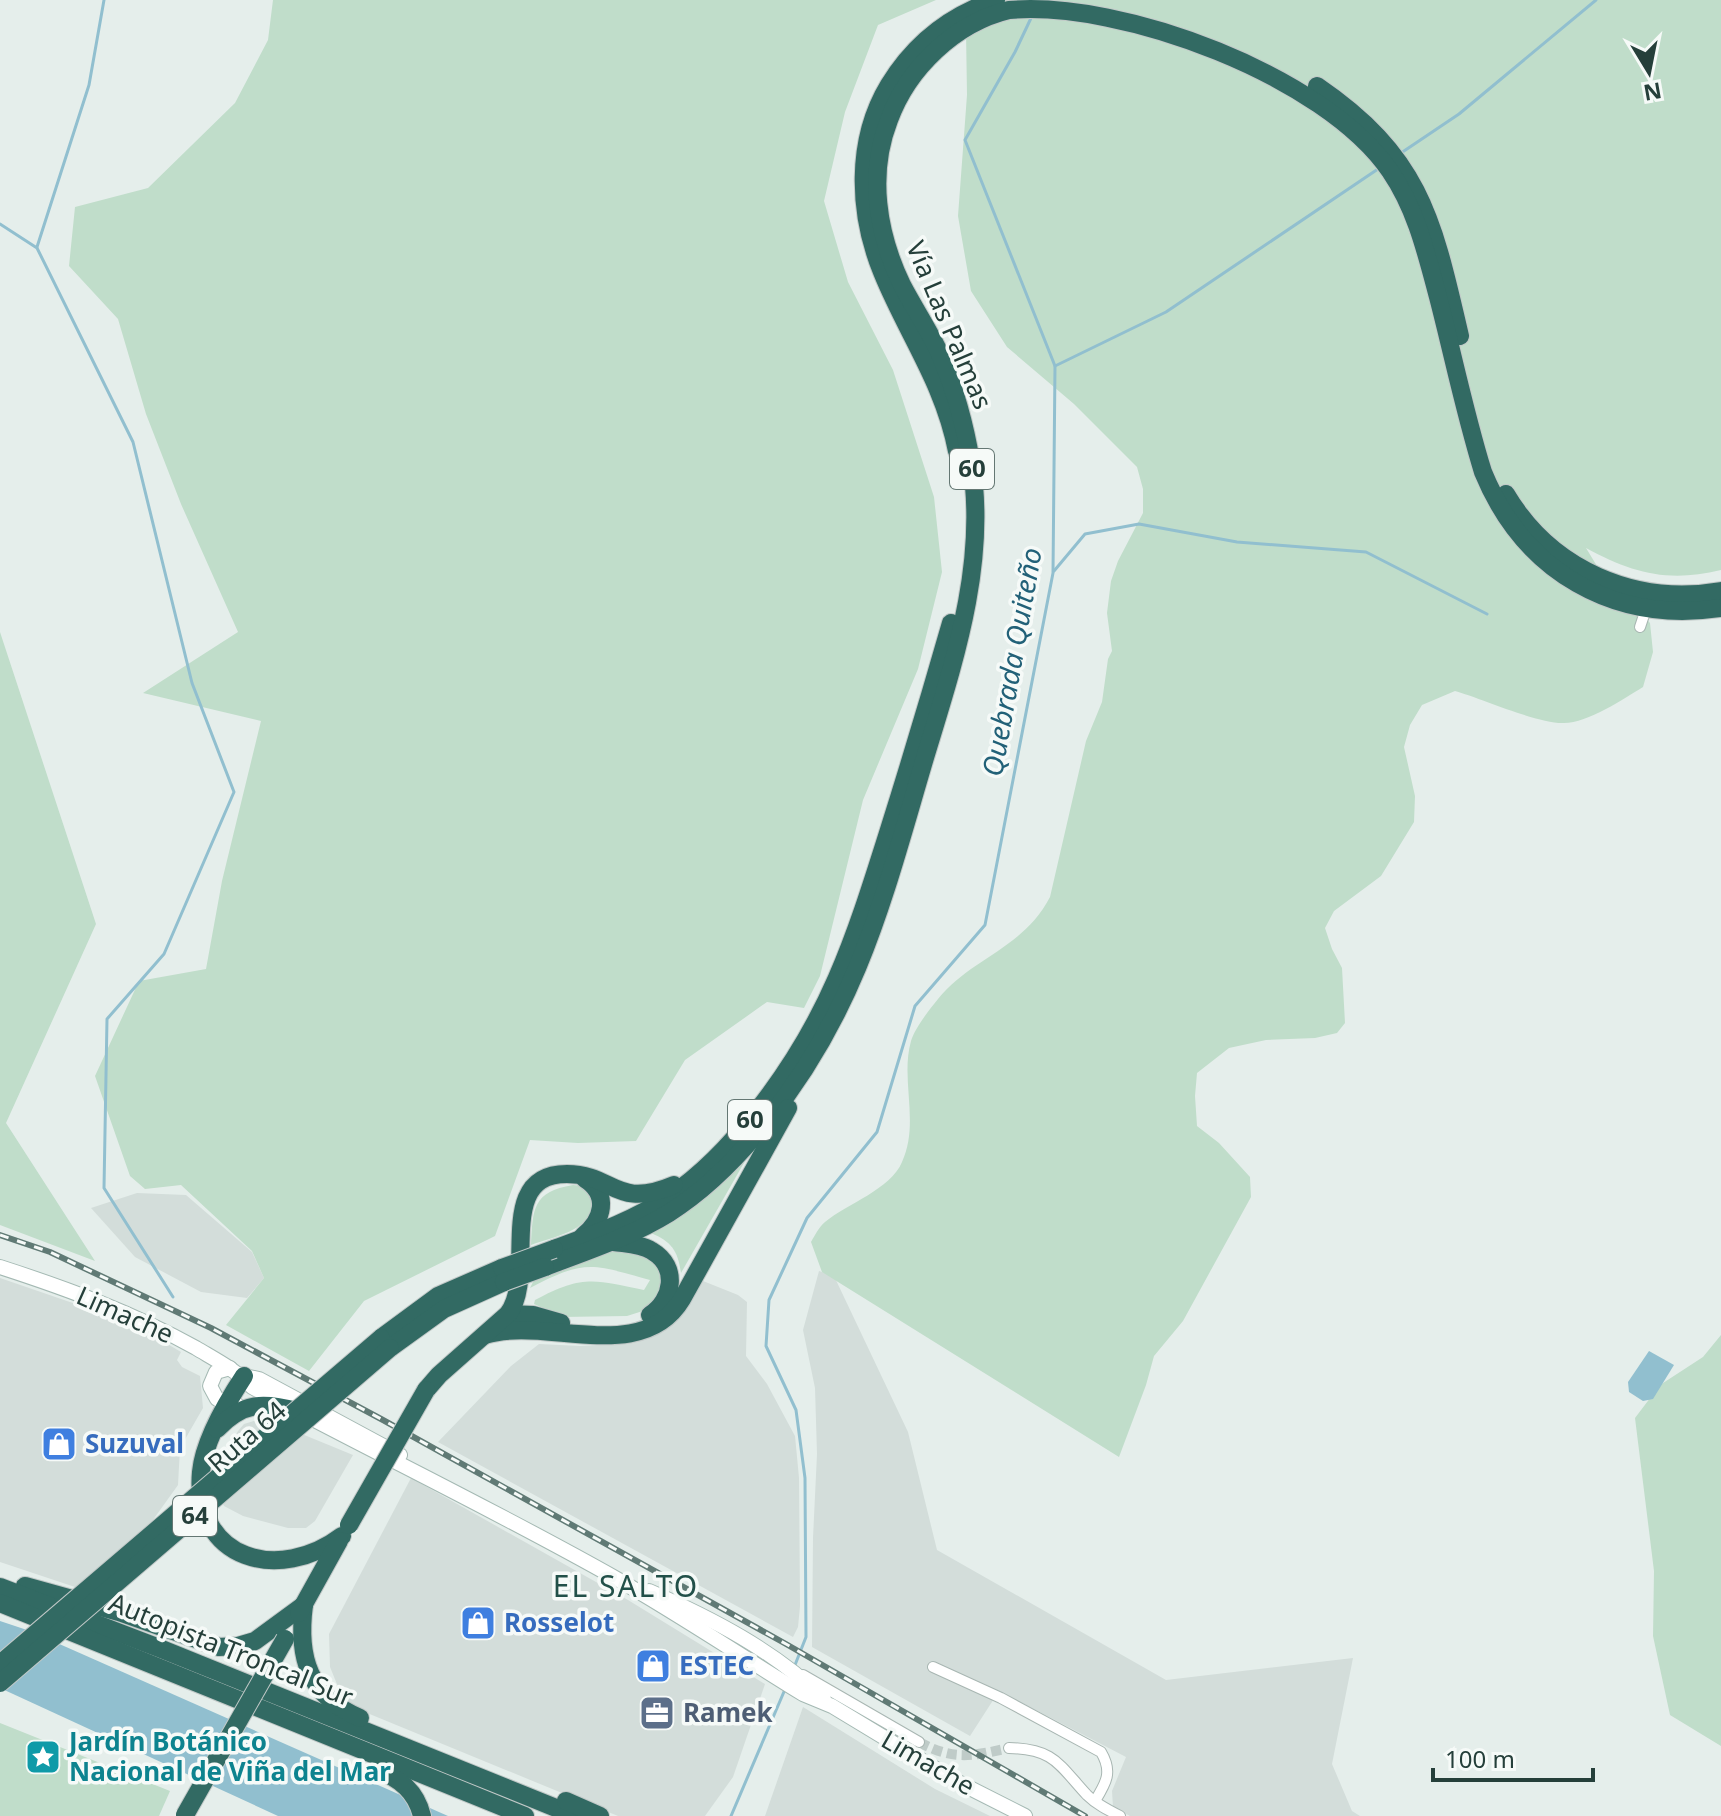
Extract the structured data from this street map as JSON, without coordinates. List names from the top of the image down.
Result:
{
  "streets": {
    "highway": [
      "Vía Las Palmas",
      "60",
      "Ruta 64",
      "64",
      "Autopista Troncal Sur"
    ],
    "main road": ["Limache"]
  },
  "crossings": [
    ["Vía Las Palmas", "Ruta 64"]
  ],
  "districts": ["EL SALTO"],
  "water": ["Quebrada Quiteño"],
  "places": {
    "shop": ["Suzuval", "Rosselot", "ESTEC"],
    "office": ["Ramek"],
    "place": ["Jardín Botánico Nacional de Viña del Mar"]
  },
  "scale_bar": "100 m",
  "north": "bottom"
}
